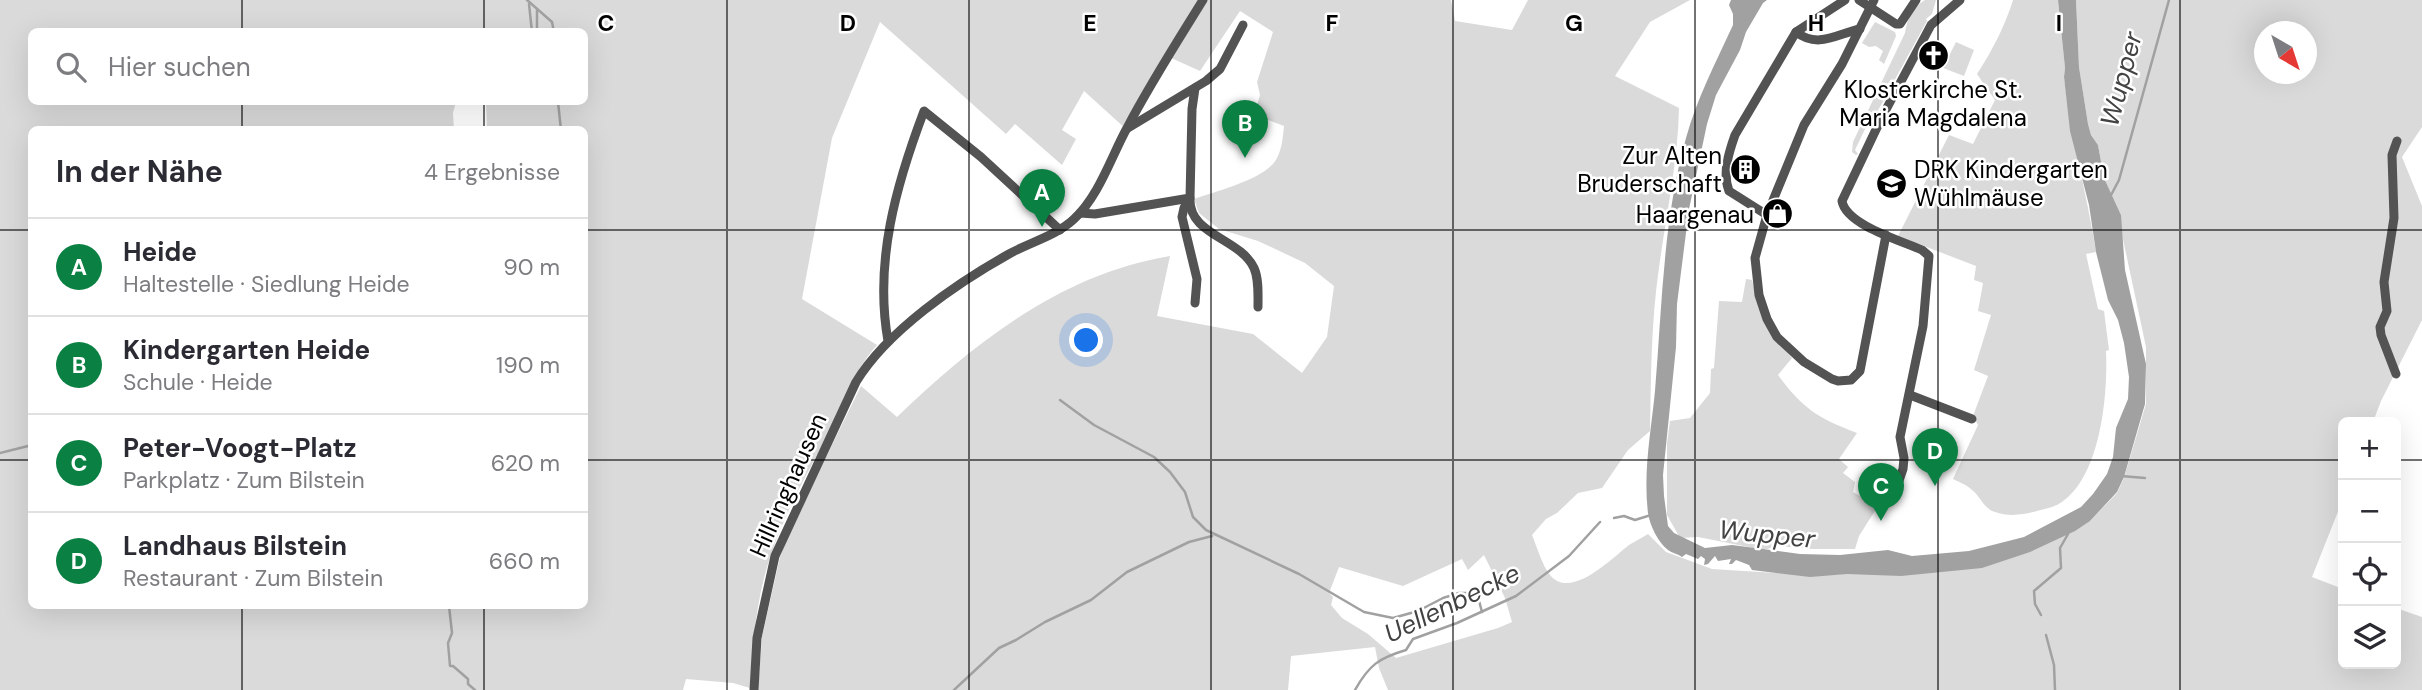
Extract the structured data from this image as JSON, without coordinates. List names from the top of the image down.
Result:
{
  "streets": {
    "street": ["Hillringhausen"]
  },
  "water": ["Wupper", "Uellenbecke"],
  "places": {
    "church": ["Klosterkirche St. Maria Magdalena"],
    "building": ["Zur Alten Bruderschaft"],
    "school or university": ["DRK Kindergarten Wühlmäuse"],
    "shop": ["Haargenau"]
  },
  "north": "bottom right",
  "page": {
    "search": "Hier suchen",
    "pins": [
      "B",
      "A",
      "D",
      "C"
    ],
    "heading": ["In der Nähe", "4 Ergebnisse"],
    "list": [
      {
        "mark": "A",
        "name": "Heide",
        "note": "Haltestelle · Siedlung Heide",
        "value": "90 m"
      },
      {
        "mark": "B",
        "name": "Kindergarten Heide",
        "note": "Schule · Heide",
        "value": "190 m"
      },
      {
        "mark": "C",
        "name": "Peter-Voogt-Platz",
        "note": "Parkplatz · Zum Bilstein",
        "value": "620 m"
      },
      {
        "mark": "D",
        "name": "Landhaus Bilstein",
        "note": "Restaurant · Zum Bilstein",
        "value": "660 m"
      }
    ],
    "map_buttons": ["+", "−"]
  },
  "grid": {
    "columns": [
      "C",
      "D",
      "E",
      "F",
      "G",
      "H",
      "I"
    ]
  }
}
